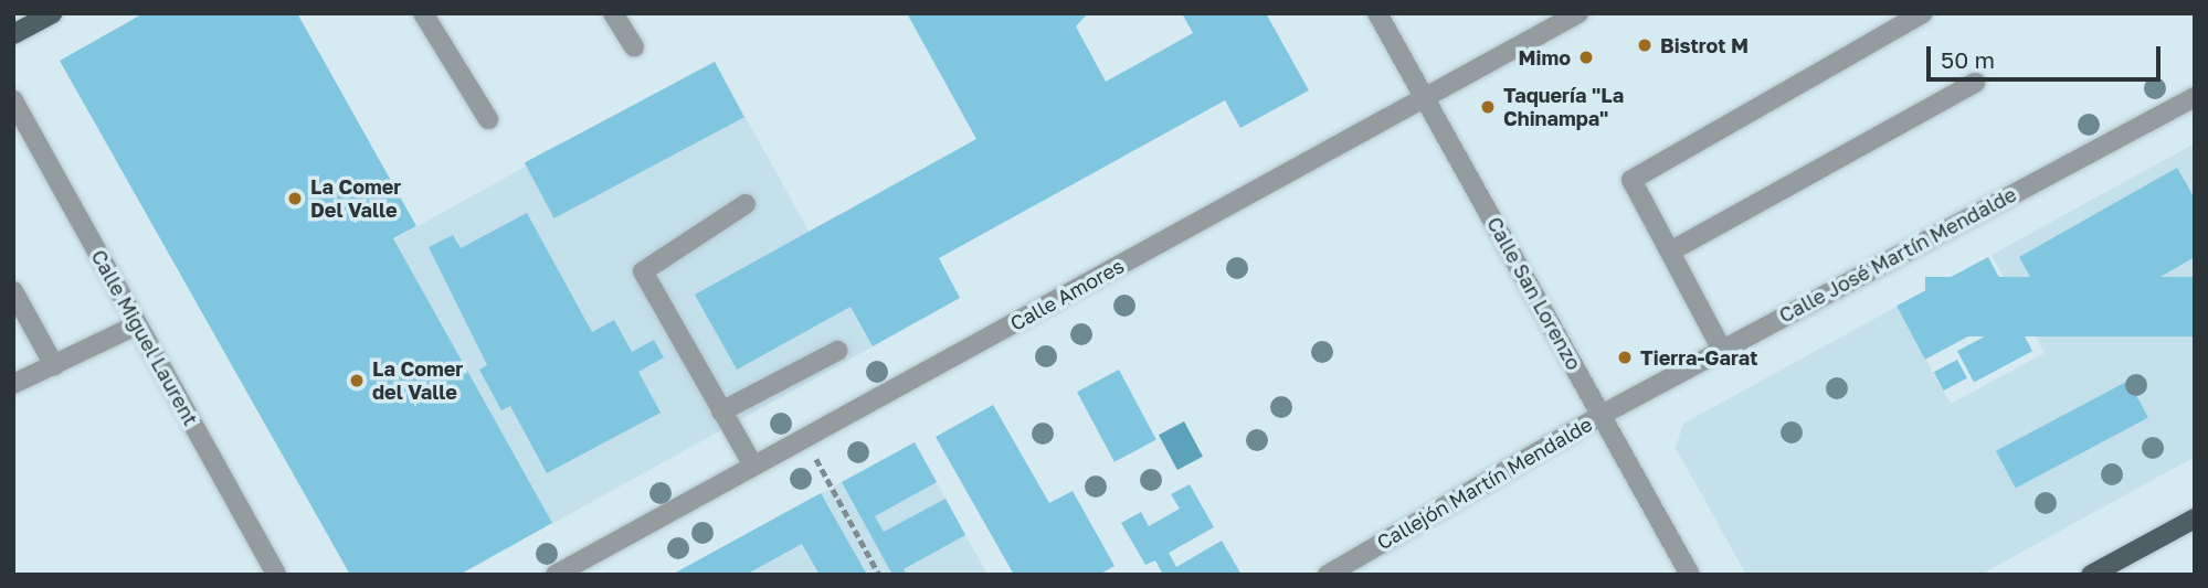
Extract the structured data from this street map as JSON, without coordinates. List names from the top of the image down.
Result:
{
  "streets": {
    "street": [
      "Calle José Martín Mendalde",
      "Calle San Lorenzo",
      "Calle Amores",
      "Calle Miguel Laurent",
      "Callejón Martín Mendalde"
    ]
  },
  "crossings": [
    ["Calle José Martín Mendalde", "Calle San Lorenzo"],
    ["Calle José Martín Mendalde", "Callejón Martín Mendalde"],
    ["Calle San Lorenzo", "Calle Amores"],
    ["Calle San Lorenzo", "Callejón Martín Mendalde"]
  ],
  "places": [
    "Bistrot M",
    "Mimo",
    "Taquería \"La Chinampa\"",
    "La Comer Del Valle",
    "Tierra-Garat",
    "La Comer del Valle"
  ],
  "scale_bar": "50 m"
}
